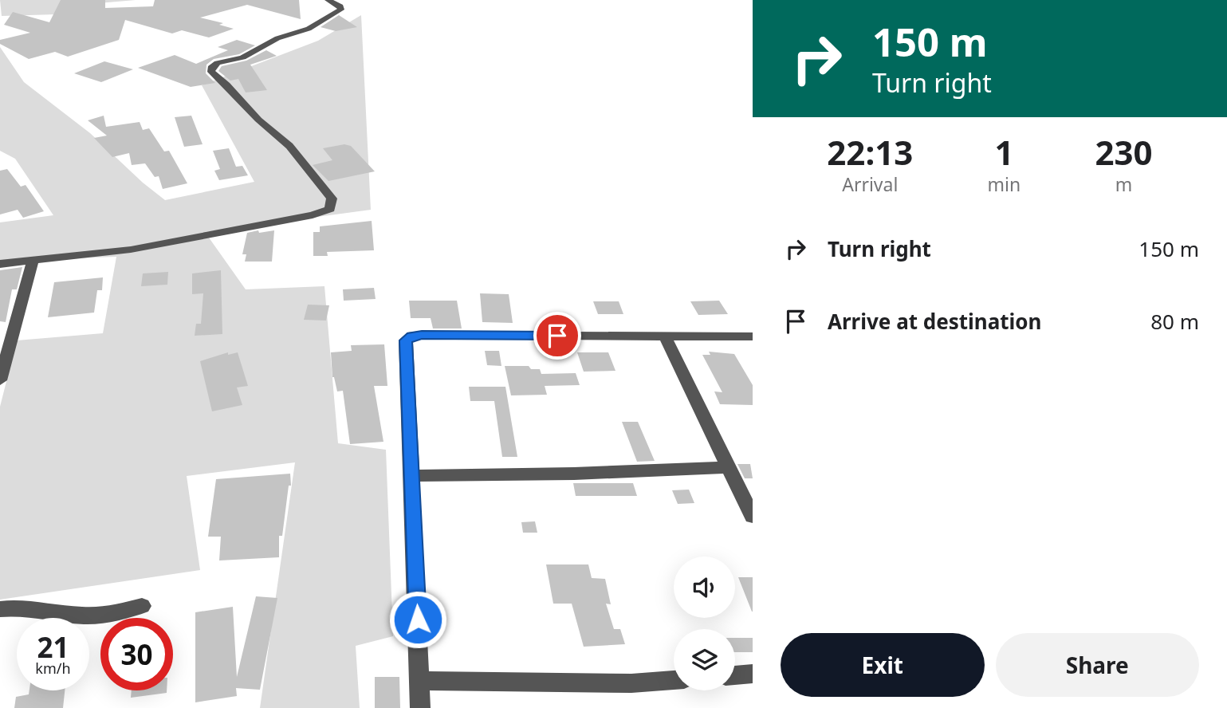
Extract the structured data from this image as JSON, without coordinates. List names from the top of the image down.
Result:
{
  "page": {
    "turn": ["150 m", "Turn right"],
    "eta": [
      "22:13",
      "Arrival",
      "1",
      "min",
      "230",
      "m"
    ],
    "list": [
      {
        "name": "Turn right",
        "value": "150 m"
      },
      {
        "name": "Arrive at destination",
        "value": "80 m"
      }
    ],
    "speed": "21 km/h",
    "limit": "30",
    "buttons": ["Exit", "Share"]
  }
}
